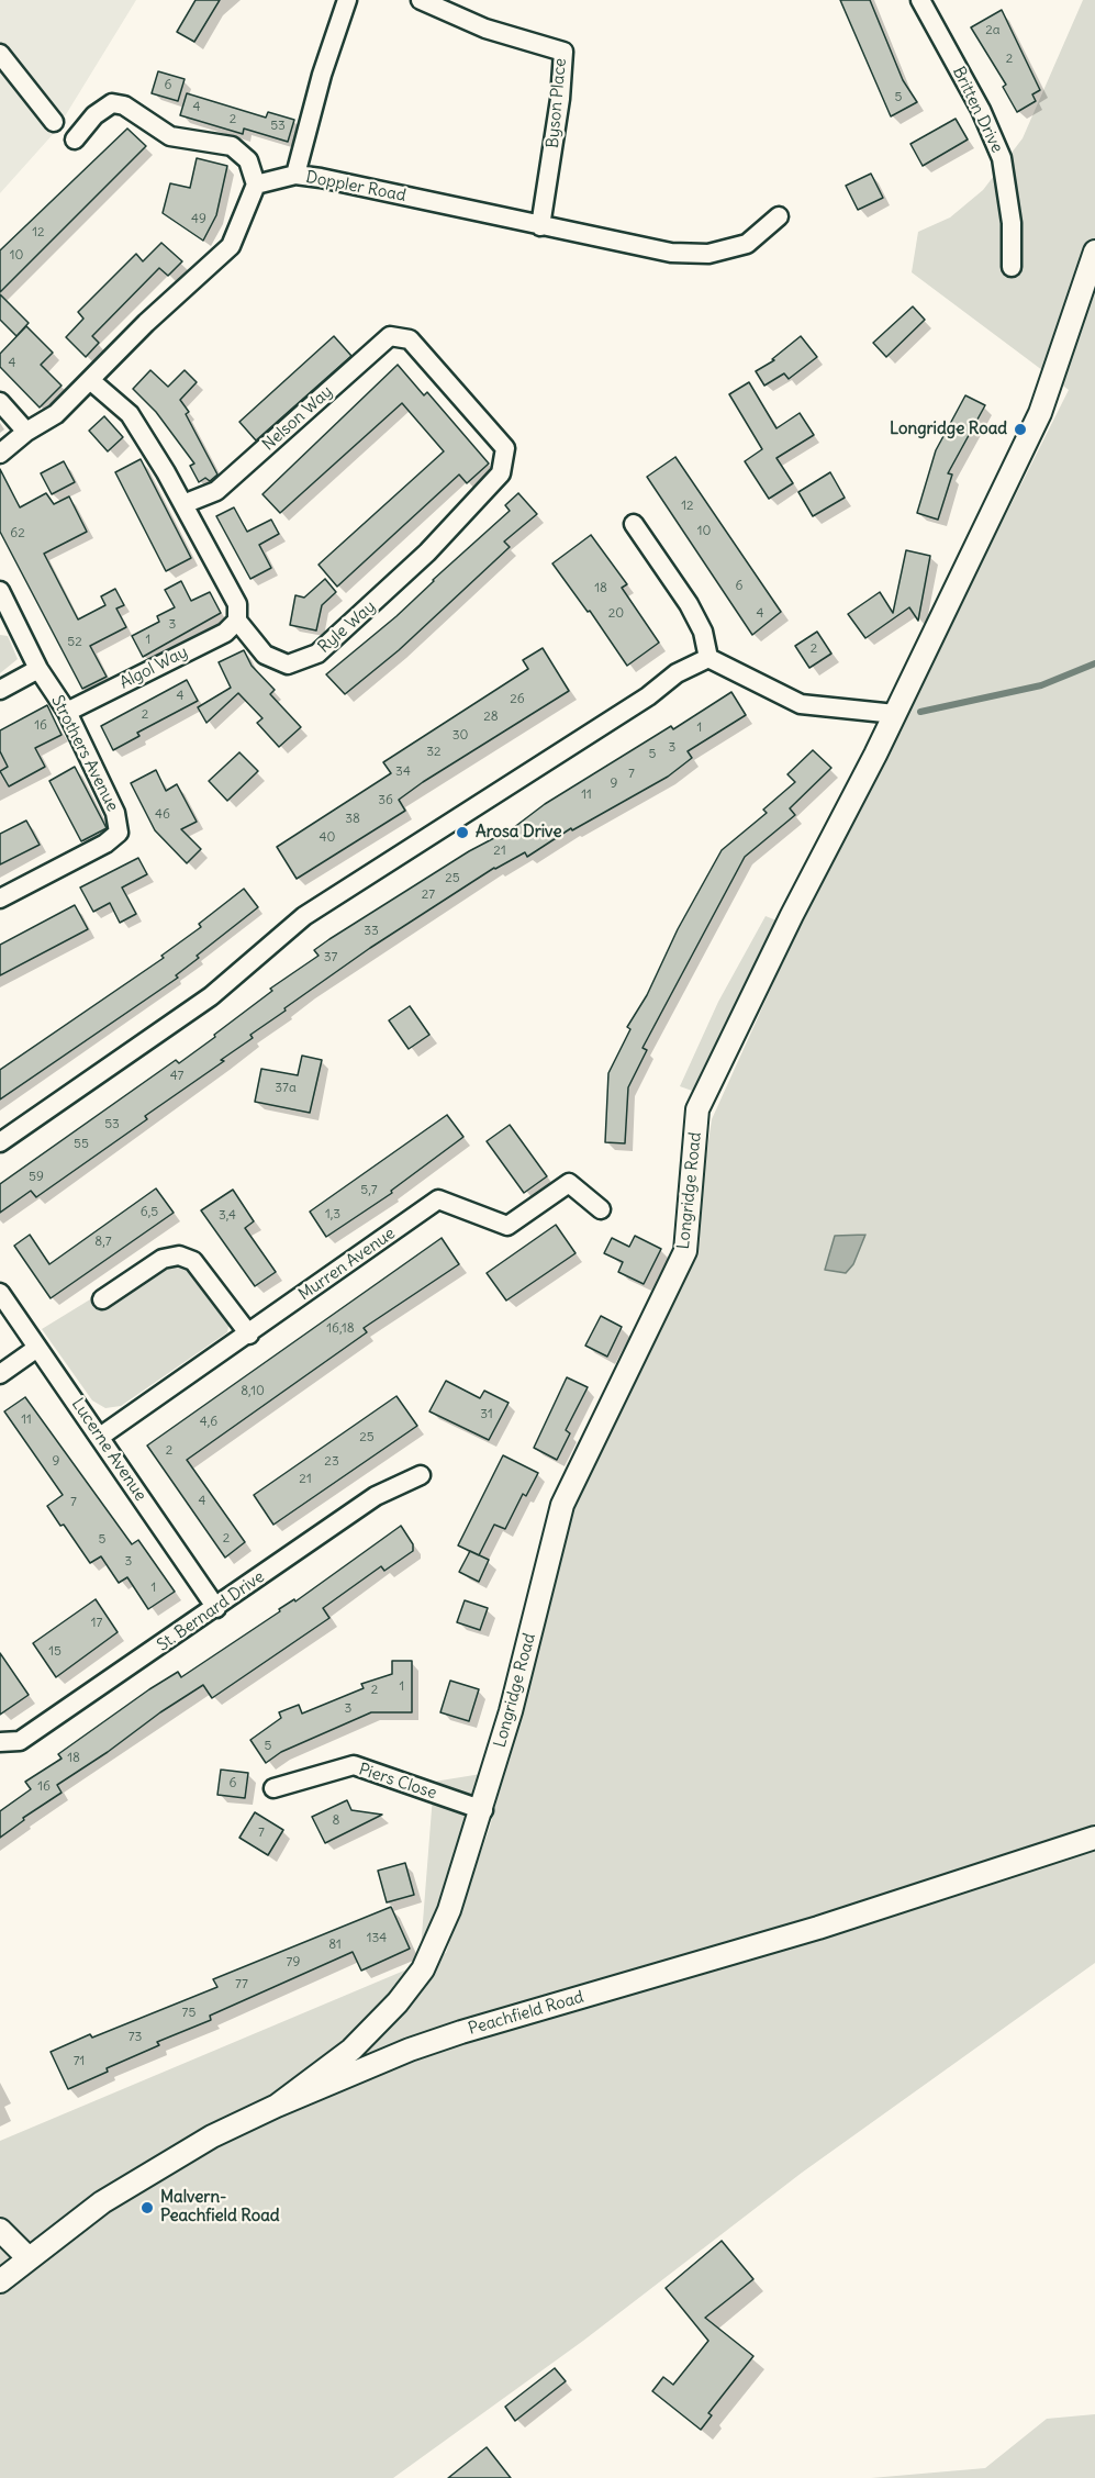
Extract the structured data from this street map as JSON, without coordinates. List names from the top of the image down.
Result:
{
  "streets": {
    "street": [
      "Byson Place",
      "Britten Drive",
      "Doppler Road",
      "Nelson Way",
      "Ryle Way",
      "Algol Way",
      "Strothers Avenue",
      "Longridge Road",
      "Murren Avenue",
      "Lucerne Avenue",
      "St. Bernard Drive",
      "Piers Close",
      "Peachfield Road"
    ]
  },
  "crossings": [
    ["Byson Place", "Doppler Road"],
    ["Nelson Way", "Ryle Way"],
    ["Ryle Way", "Algol Way"],
    ["Algol Way", "Strothers Avenue"],
    ["Longridge Road", "Piers Close"],
    ["Longridge Road", "Peachfield Road"],
    ["Murren Avenue", "Lucerne Avenue"],
    ["Lucerne Avenue", "St. Bernard Drive"]
  ],
  "places": ["Longridge Road", "Arosa Drive", "Malvern- Peachfield Road"],
  "house_numbers": [
    "2a",
    "2",
    "6",
    "5",
    "4",
    "2",
    "53",
    "49",
    "12",
    "10",
    "4",
    "12",
    "10",
    "62",
    "6",
    "18",
    "20",
    "4",
    "3",
    "1",
    "52",
    "2",
    "4",
    "26",
    "2",
    "28",
    "16",
    "1",
    "30",
    "3",
    "32",
    "5",
    "34",
    "7",
    "9",
    "11",
    "36",
    "46",
    "38",
    "40",
    "21",
    "25",
    "27",
    "33",
    "37",
    "47",
    "37a",
    "53",
    "55",
    "59",
    "5,7",
    "6,5",
    "1,3",
    "3,4",
    "8,7",
    "16,18",
    "8,10",
    "31",
    "11",
    "4,6",
    "25",
    "2",
    "9",
    "23",
    "21",
    "4",
    "7",
    "2",
    "5",
    "3",
    "1",
    "17",
    "15",
    "1",
    "2",
    "3",
    "5",
    "18",
    "6",
    "16",
    "8",
    "7",
    "134",
    "81",
    "79",
    "77",
    "75",
    "73",
    "71"
  ]
}
